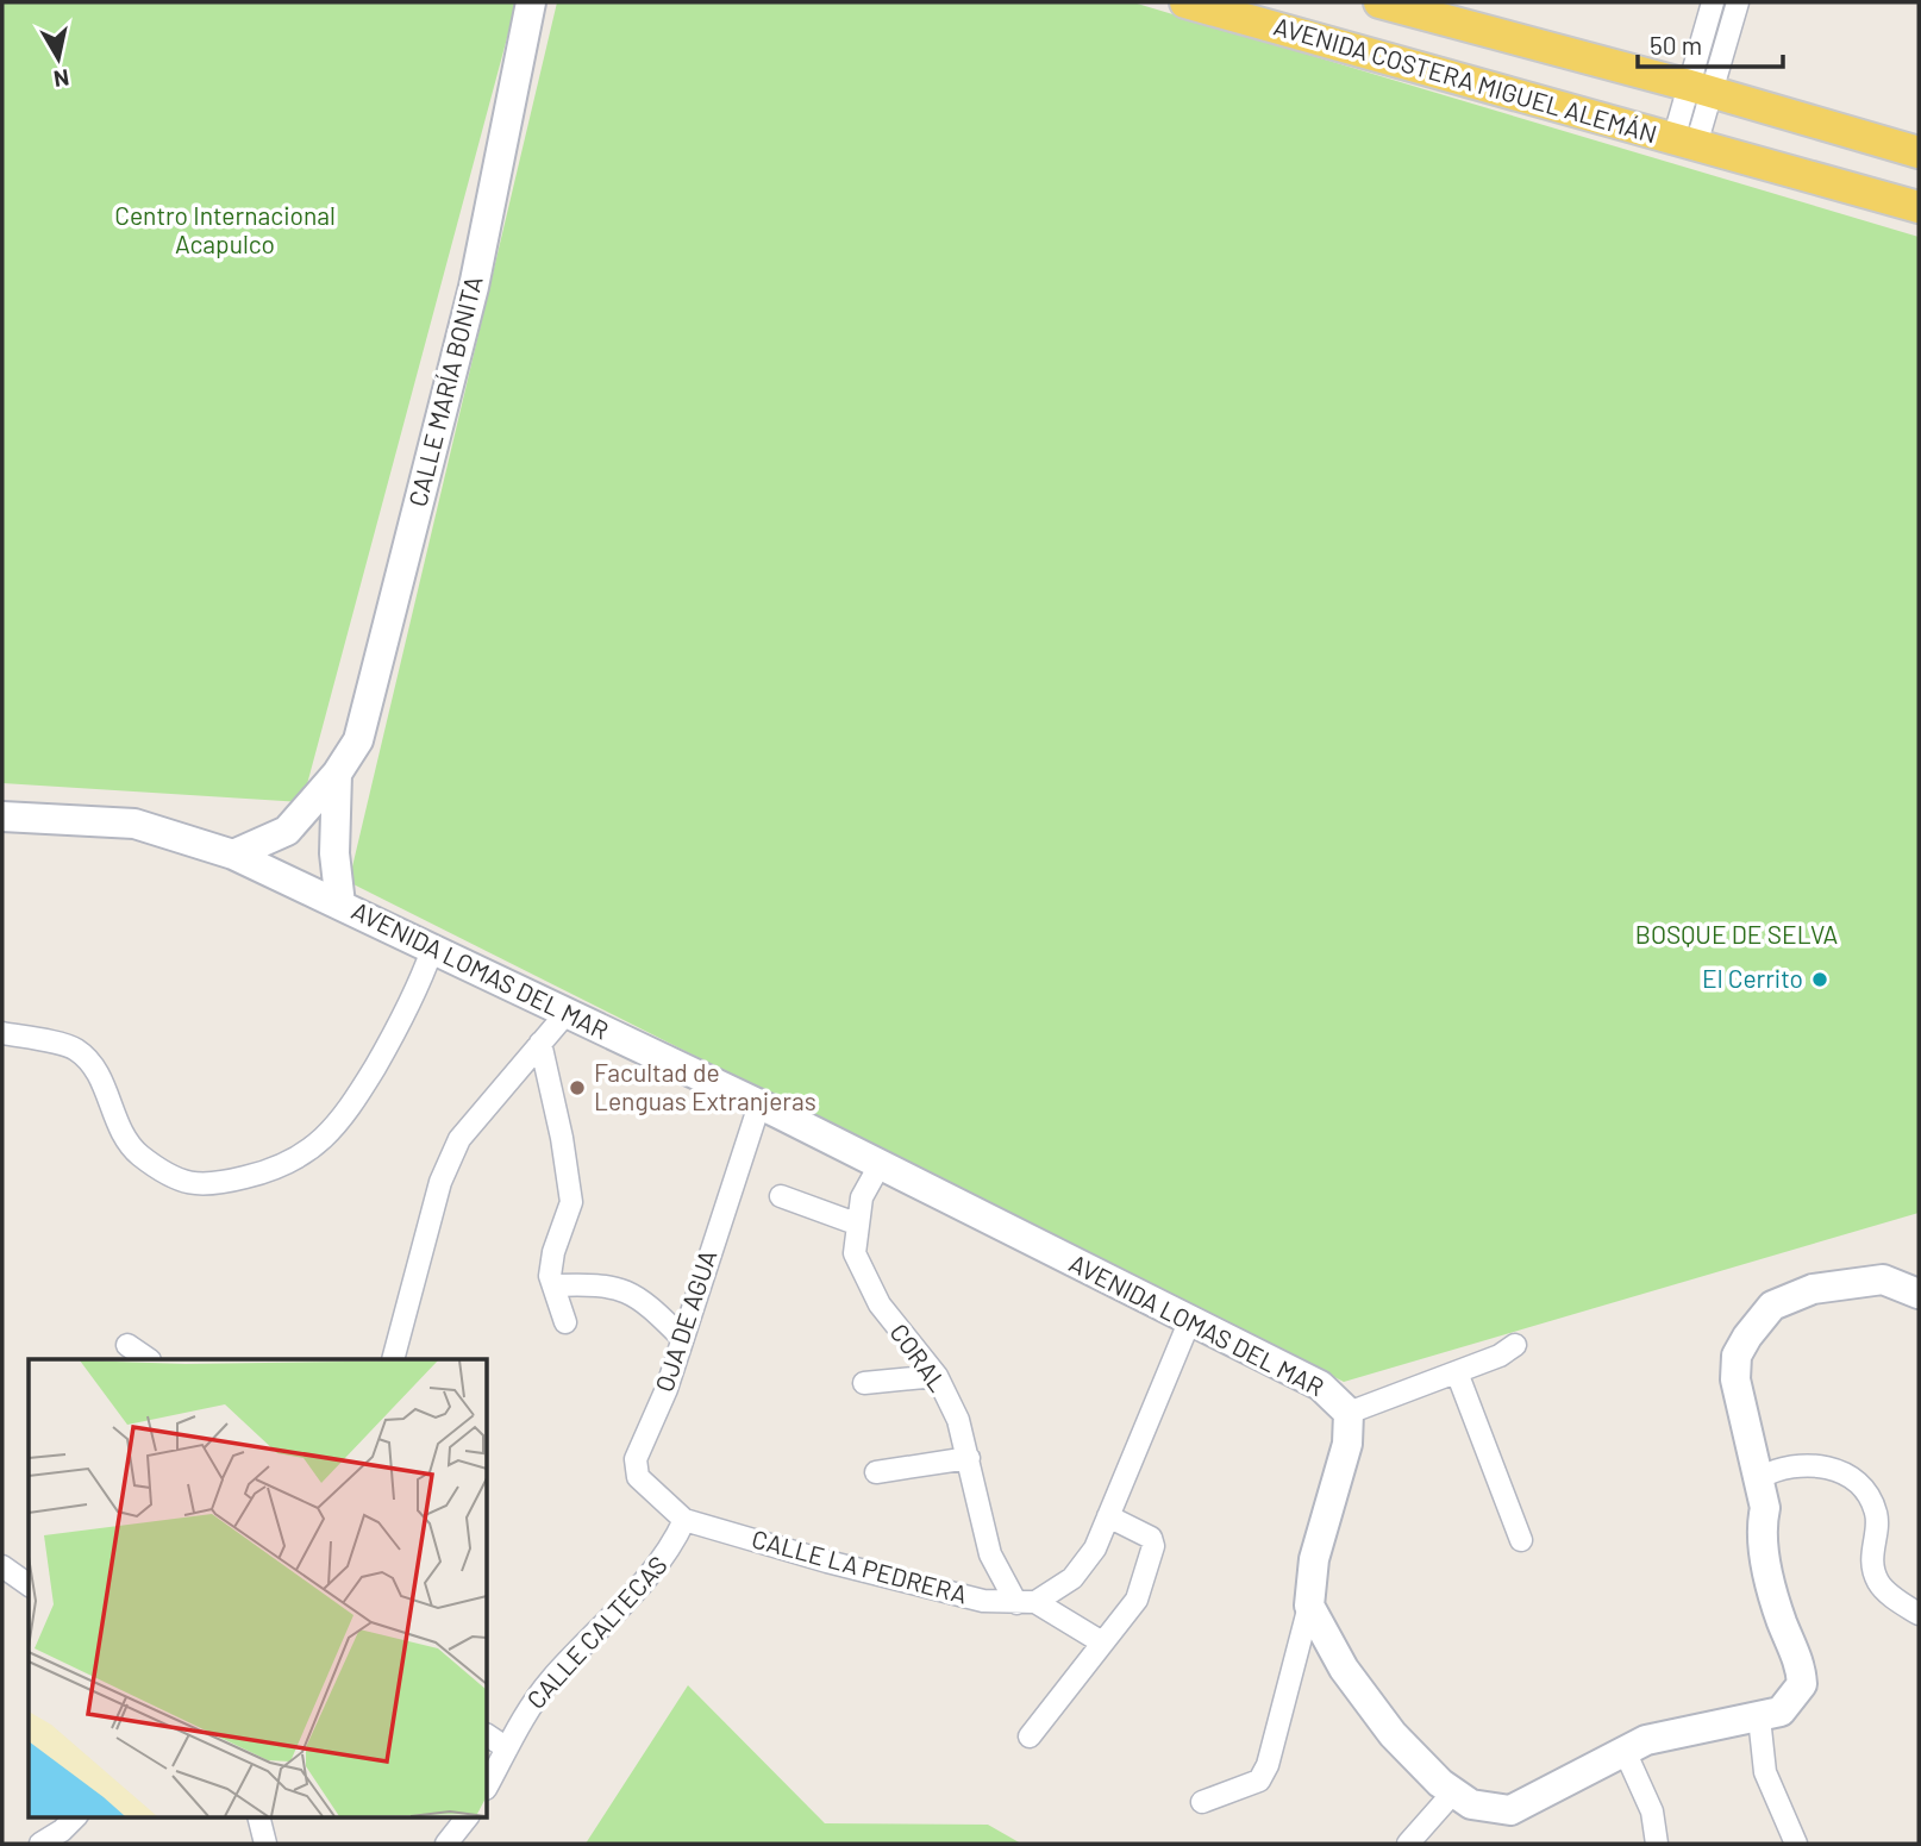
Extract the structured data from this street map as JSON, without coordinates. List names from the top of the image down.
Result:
{
  "streets": {
    "main road": ["AVENIDA COSTERA MIGUEL ALEMÁN", "CALLE MARÍA BONITA", "AVENIDA LOMAS DEL MAR"],
    "street": [
      "OJA DE AGUA",
      "CORAL",
      "CALLE LA PEDRERA",
      "CALLE CALTECAS"
    ]
  },
  "crossings": [
    ["CALLE MARÍA BONITA", "AVENIDA LOMAS DEL MAR"],
    ["AVENIDA LOMAS DEL MAR", "OJA DE AGUA"],
    ["AVENIDA LOMAS DEL MAR", "CORAL"],
    ["OJA DE AGUA", "CALLE LA PEDRERA"],
    ["OJA DE AGUA", "CALLE CALTECAS"],
    ["CORAL", "CALLE LA PEDRERA"],
    ["CALLE LA PEDRERA", "CALLE CALTECAS"]
  ],
  "parks": ["Centro Internacional Acapulco", "BOSQUE DE SELVA"],
  "places": ["El Cerrito", "Facultad de Lenguas Extranjeras"],
  "scale_bar": "50 m",
  "north": "bottom"
}
